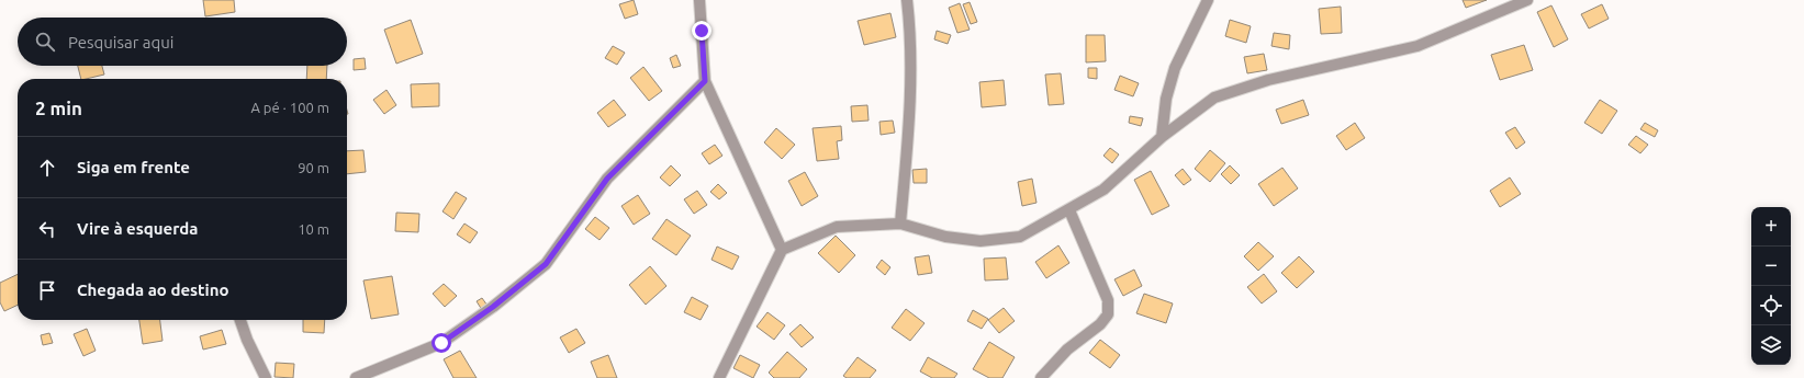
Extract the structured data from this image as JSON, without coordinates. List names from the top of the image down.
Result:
{
  "page": {
    "search": "Pesquisar aqui",
    "heading": ["2 min", "A pé · 100 m"],
    "list": [
      ["Siga em frente", "90 m"],
      ["Vire à esquerda", "10 m"],
      "Chegada ao destino"
    ],
    "map_buttons": ["+", "−"]
  }
}
